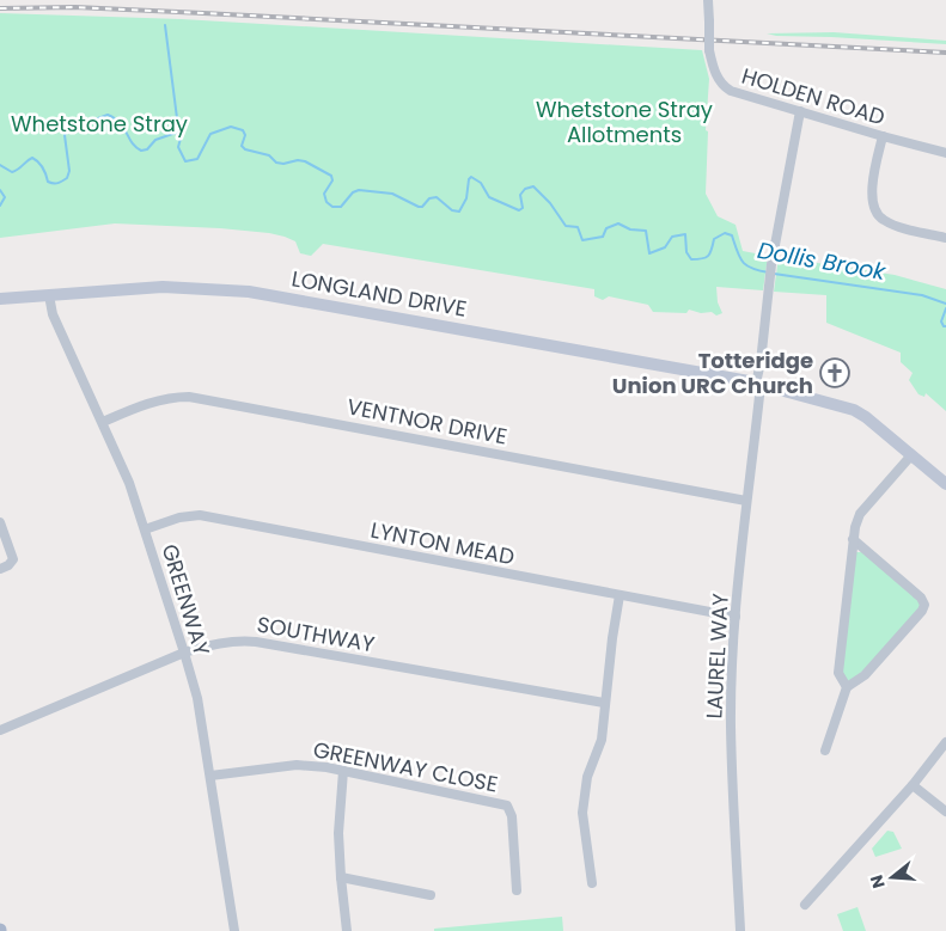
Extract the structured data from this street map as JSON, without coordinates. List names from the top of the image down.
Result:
{
  "streets": {
    "street": [
      "HOLDEN ROAD",
      "LONGLAND DRIVE",
      "VENTNOR DRIVE",
      "LYNTON MEAD",
      "GREENWAY",
      "SOUTHWAY",
      "LAUREL WAY",
      "GREENWAY CLOSE"
    ]
  },
  "crossings": [
    ["HOLDEN ROAD", "LAUREL WAY"],
    ["LONGLAND DRIVE", "GREENWAY"],
    ["LONGLAND DRIVE", "LAUREL WAY"],
    ["VENTNOR DRIVE", "GREENWAY"],
    ["VENTNOR DRIVE", "LAUREL WAY"],
    ["LYNTON MEAD", "GREENWAY"],
    ["LYNTON MEAD", "LAUREL WAY"],
    ["GREENWAY", "SOUTHWAY"],
    ["GREENWAY", "GREENWAY CLOSE"]
  ],
  "water": ["Dollis Brook"],
  "parks": ["Whetstone Stray Allotments", "Whetstone Stray"],
  "places": {
    "church": ["Totteridge Union URC Church"]
  },
  "north": "left"
}
